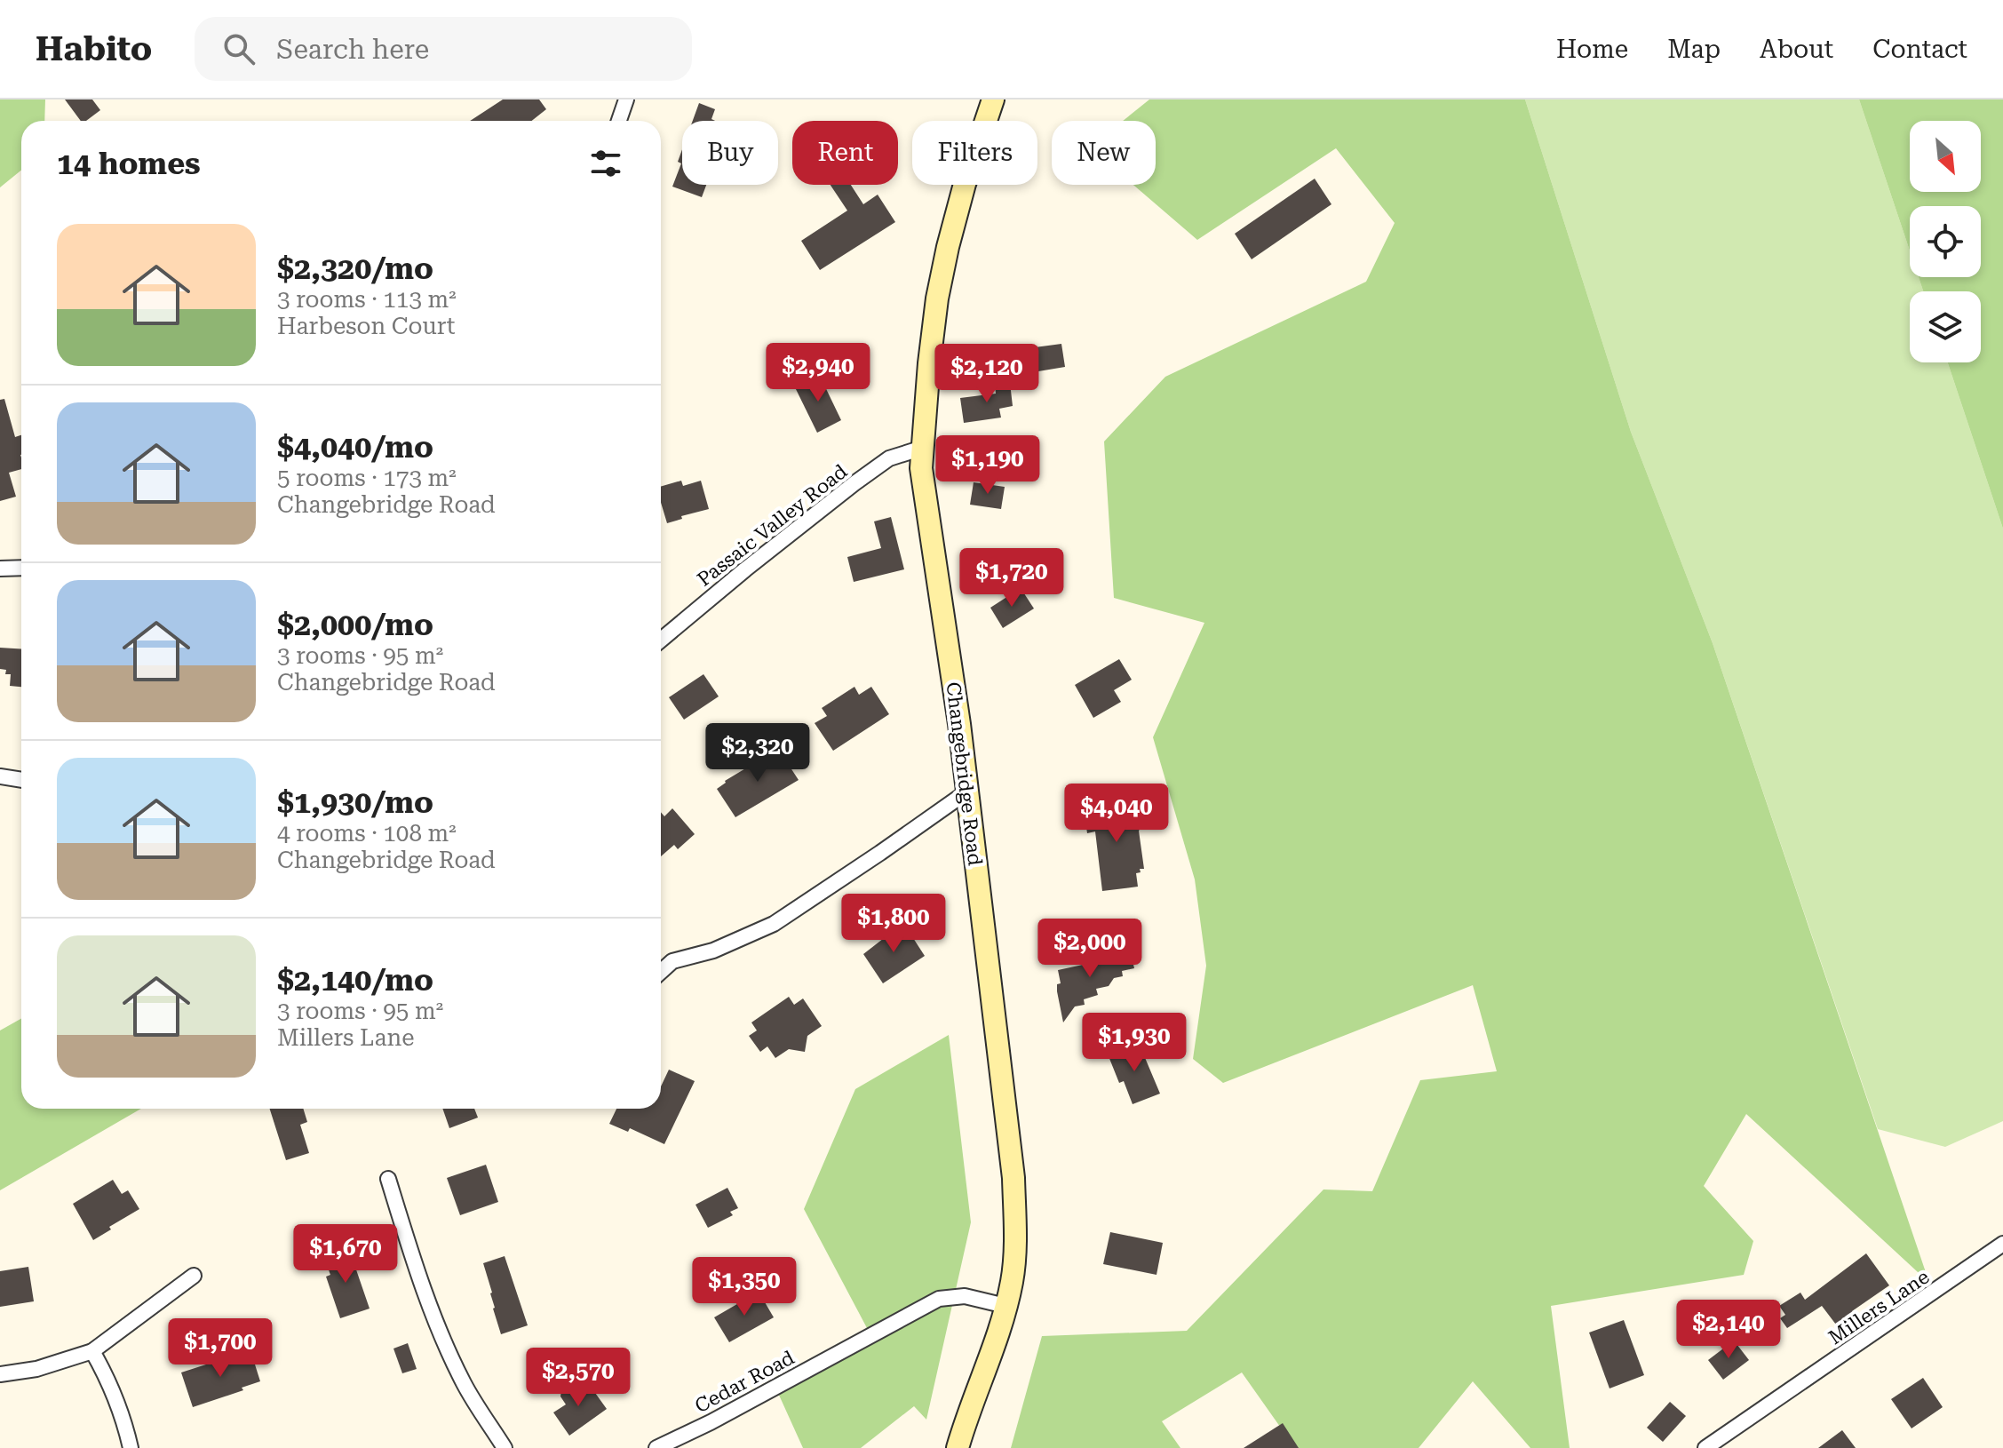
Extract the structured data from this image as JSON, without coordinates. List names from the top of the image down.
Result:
{
  "streets": {
    "main road": ["Changebridge Road"],
    "street": ["Passaic Valley Road", "Millers Lane", "Cedar Road"]
  },
  "crossings": [
    ["Passaic Valley Road", "Changebridge Road"],
    ["Changebridge Road", "Cedar Road"]
  ],
  "north": "bottom right",
  "page": {
    "header": "Habito",
    "search": "Search here",
    "nav": [
      "Home",
      "Map",
      "About",
      "Contact"
    ],
    "chip": [
      "Buy",
      "Rent",
      "Filters",
      "New"
    ],
    "heading": "14 homes",
    "list": [
      {
        "name": "$2,320/mo",
        "note": "3 rooms · 113 m² · Harbeson Court"
      },
      {
        "name": "$4,040/mo",
        "note": "5 rooms · 173 m² · Changebridge Road"
      },
      {
        "name": "$2,000/mo",
        "note": "3 rooms · 95 m² · Changebridge Road"
      },
      {
        "name": "$1,930/mo",
        "note": "4 rooms · 108 m² · Changebridge Road"
      },
      {
        "name": "$2,140/mo",
        "note": "3 rooms · 95 m² · Millers Lane"
      }
    ],
    "price": [
      "$2,940",
      "$2,120",
      "$1,190",
      "$1,720",
      "$2,320",
      "$4,040",
      "$1,800",
      "$2,000",
      "$1,930",
      "$1,670",
      "$1,350",
      "$2,140",
      "$1,700",
      "$2,570"
    ]
  }
}
